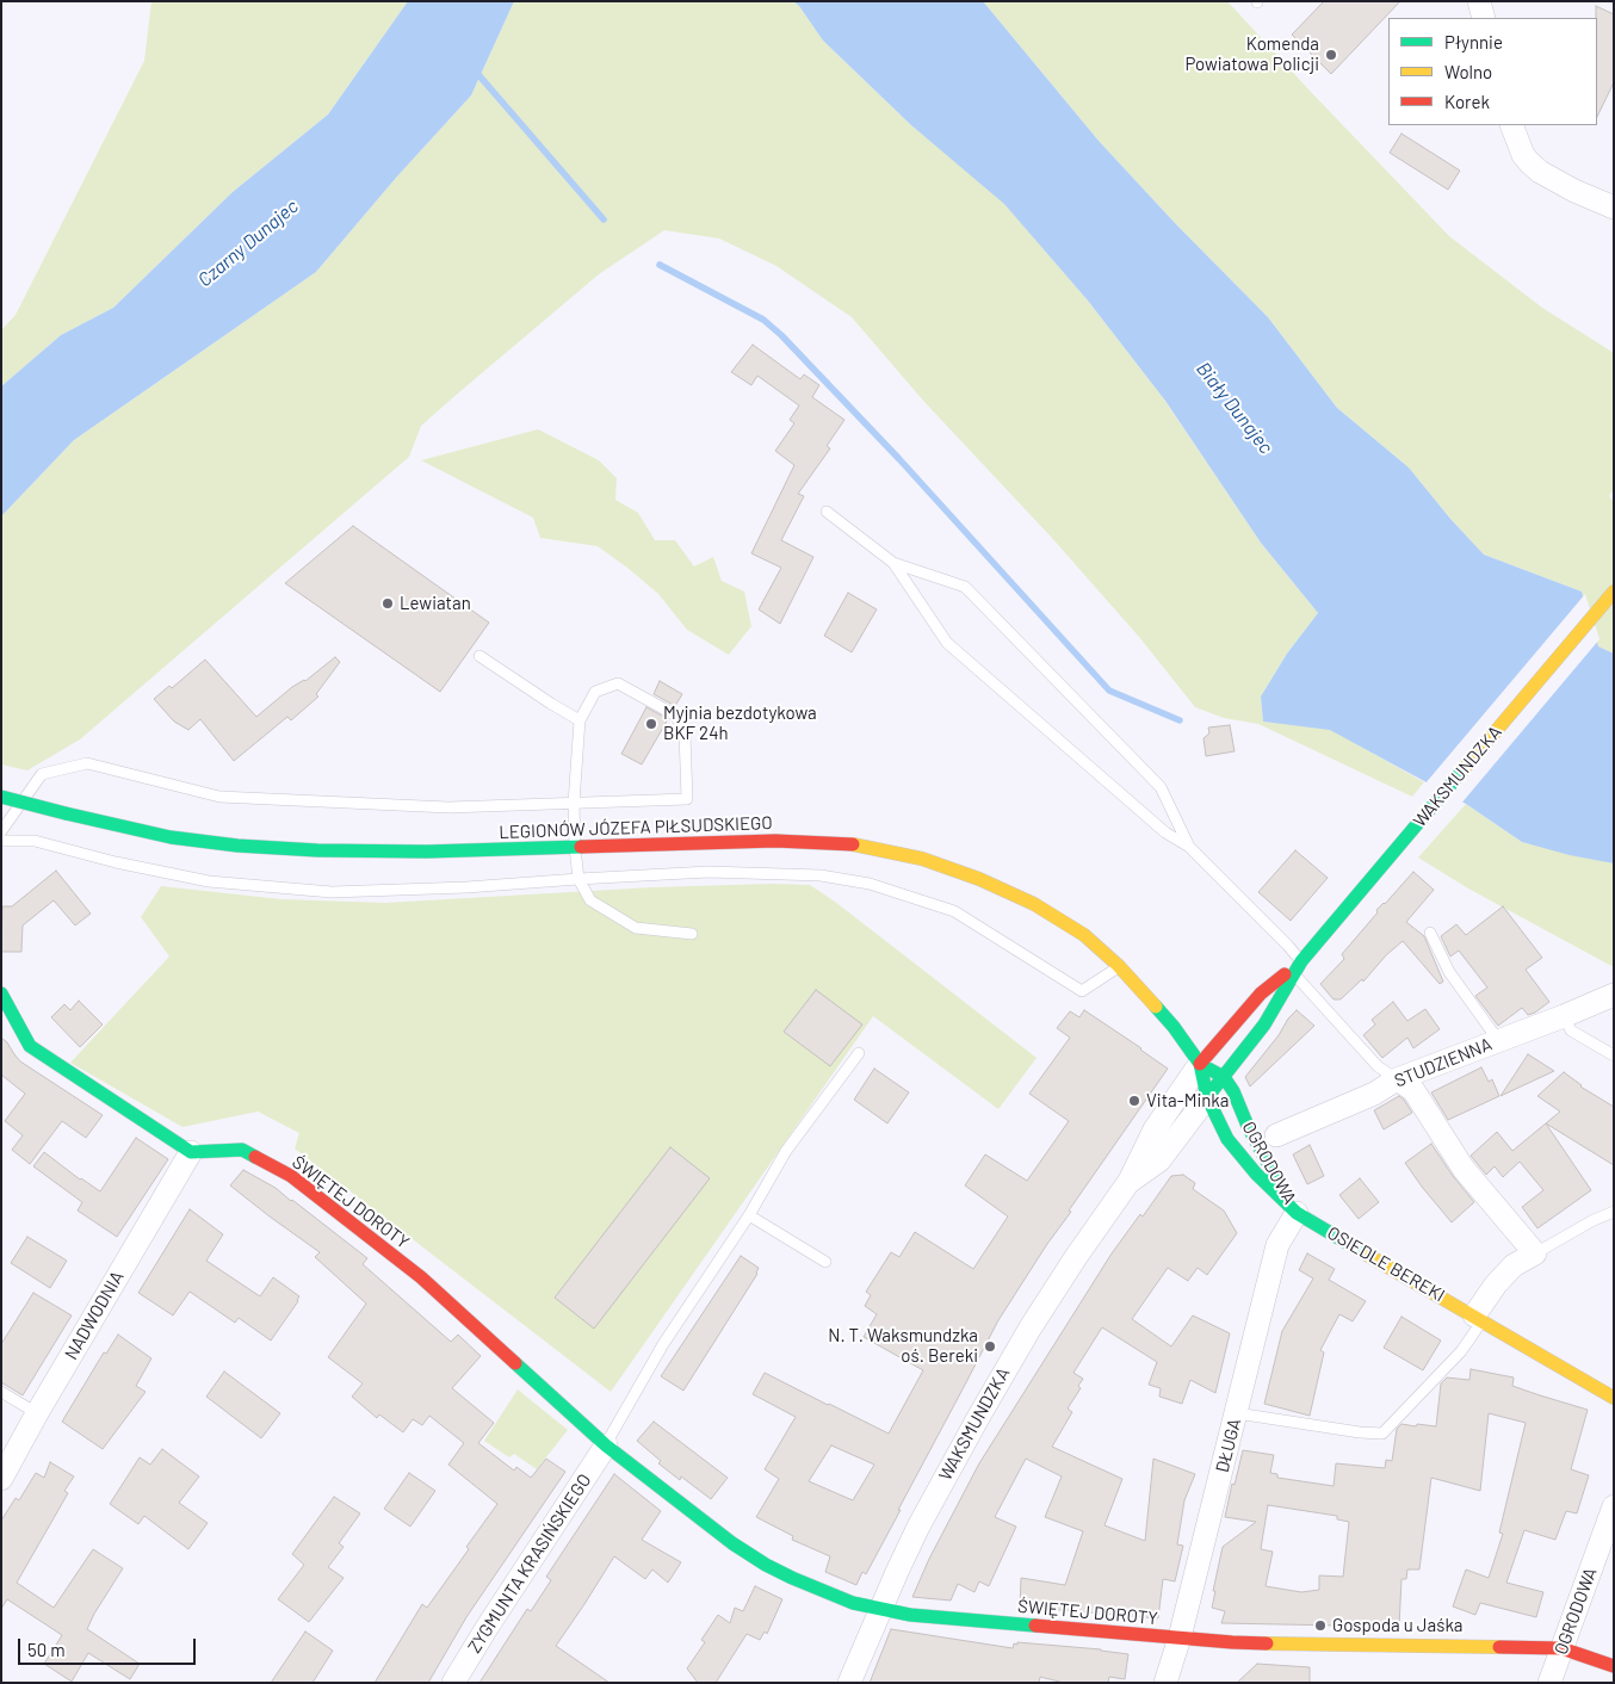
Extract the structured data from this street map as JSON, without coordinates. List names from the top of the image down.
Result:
{
  "streets": {
    "street": [
      "WAKSMUNDZKA",
      "LEGIONÓW JÓZEFA PIŁSUDSKIEGO",
      "STUDZIENNA",
      "OGRODOWA",
      "ŚWIĘTEJ DOROTY",
      "OSIEDLE BEREKI",
      "NADWODNIA",
      "DŁUGA",
      "ZYGMUNTA KRASIŃSKIEGO"
    ]
  },
  "crossings": [
    ["WAKSMUNDZKA", "LEGIONÓW JÓZEFA PIŁSUDSKIEGO"],
    ["WAKSMUNDZKA", "OGRODOWA"],
    ["WAKSMUNDZKA", "ŚWIĘTEJ DOROTY"],
    ["LEGIONÓW JÓZEFA PIŁSUDSKIEGO", "OGRODOWA"],
    ["OGRODOWA", "ŚWIĘTEJ DOROTY"],
    ["OGRODOWA", "OSIEDLE BEREKI"],
    ["OGRODOWA", "DŁUGA"],
    ["ŚWIĘTEJ DOROTY", "NADWODNIA"],
    ["ŚWIĘTEJ DOROTY", "DŁUGA"],
    ["ŚWIĘTEJ DOROTY", "ZYGMUNTA KRASIŃSKIEGO"],
    ["OSIEDLE BEREKI", "DŁUGA"]
  ],
  "water": ["Czarny Dunajec", "Biały Dunajec"],
  "places": [
    "Komenda Powiatowa Policji",
    "Lewiatan",
    "Myjnia bezdotykowa BKF 24h",
    "Vita-Minka",
    "N. T. Waksmundzka oś. Bereki",
    "Gospoda u Jaśka"
  ],
  "legend": ["Płynnie", "Wolno", "Korek"],
  "scale_bar": "50 m"
}
